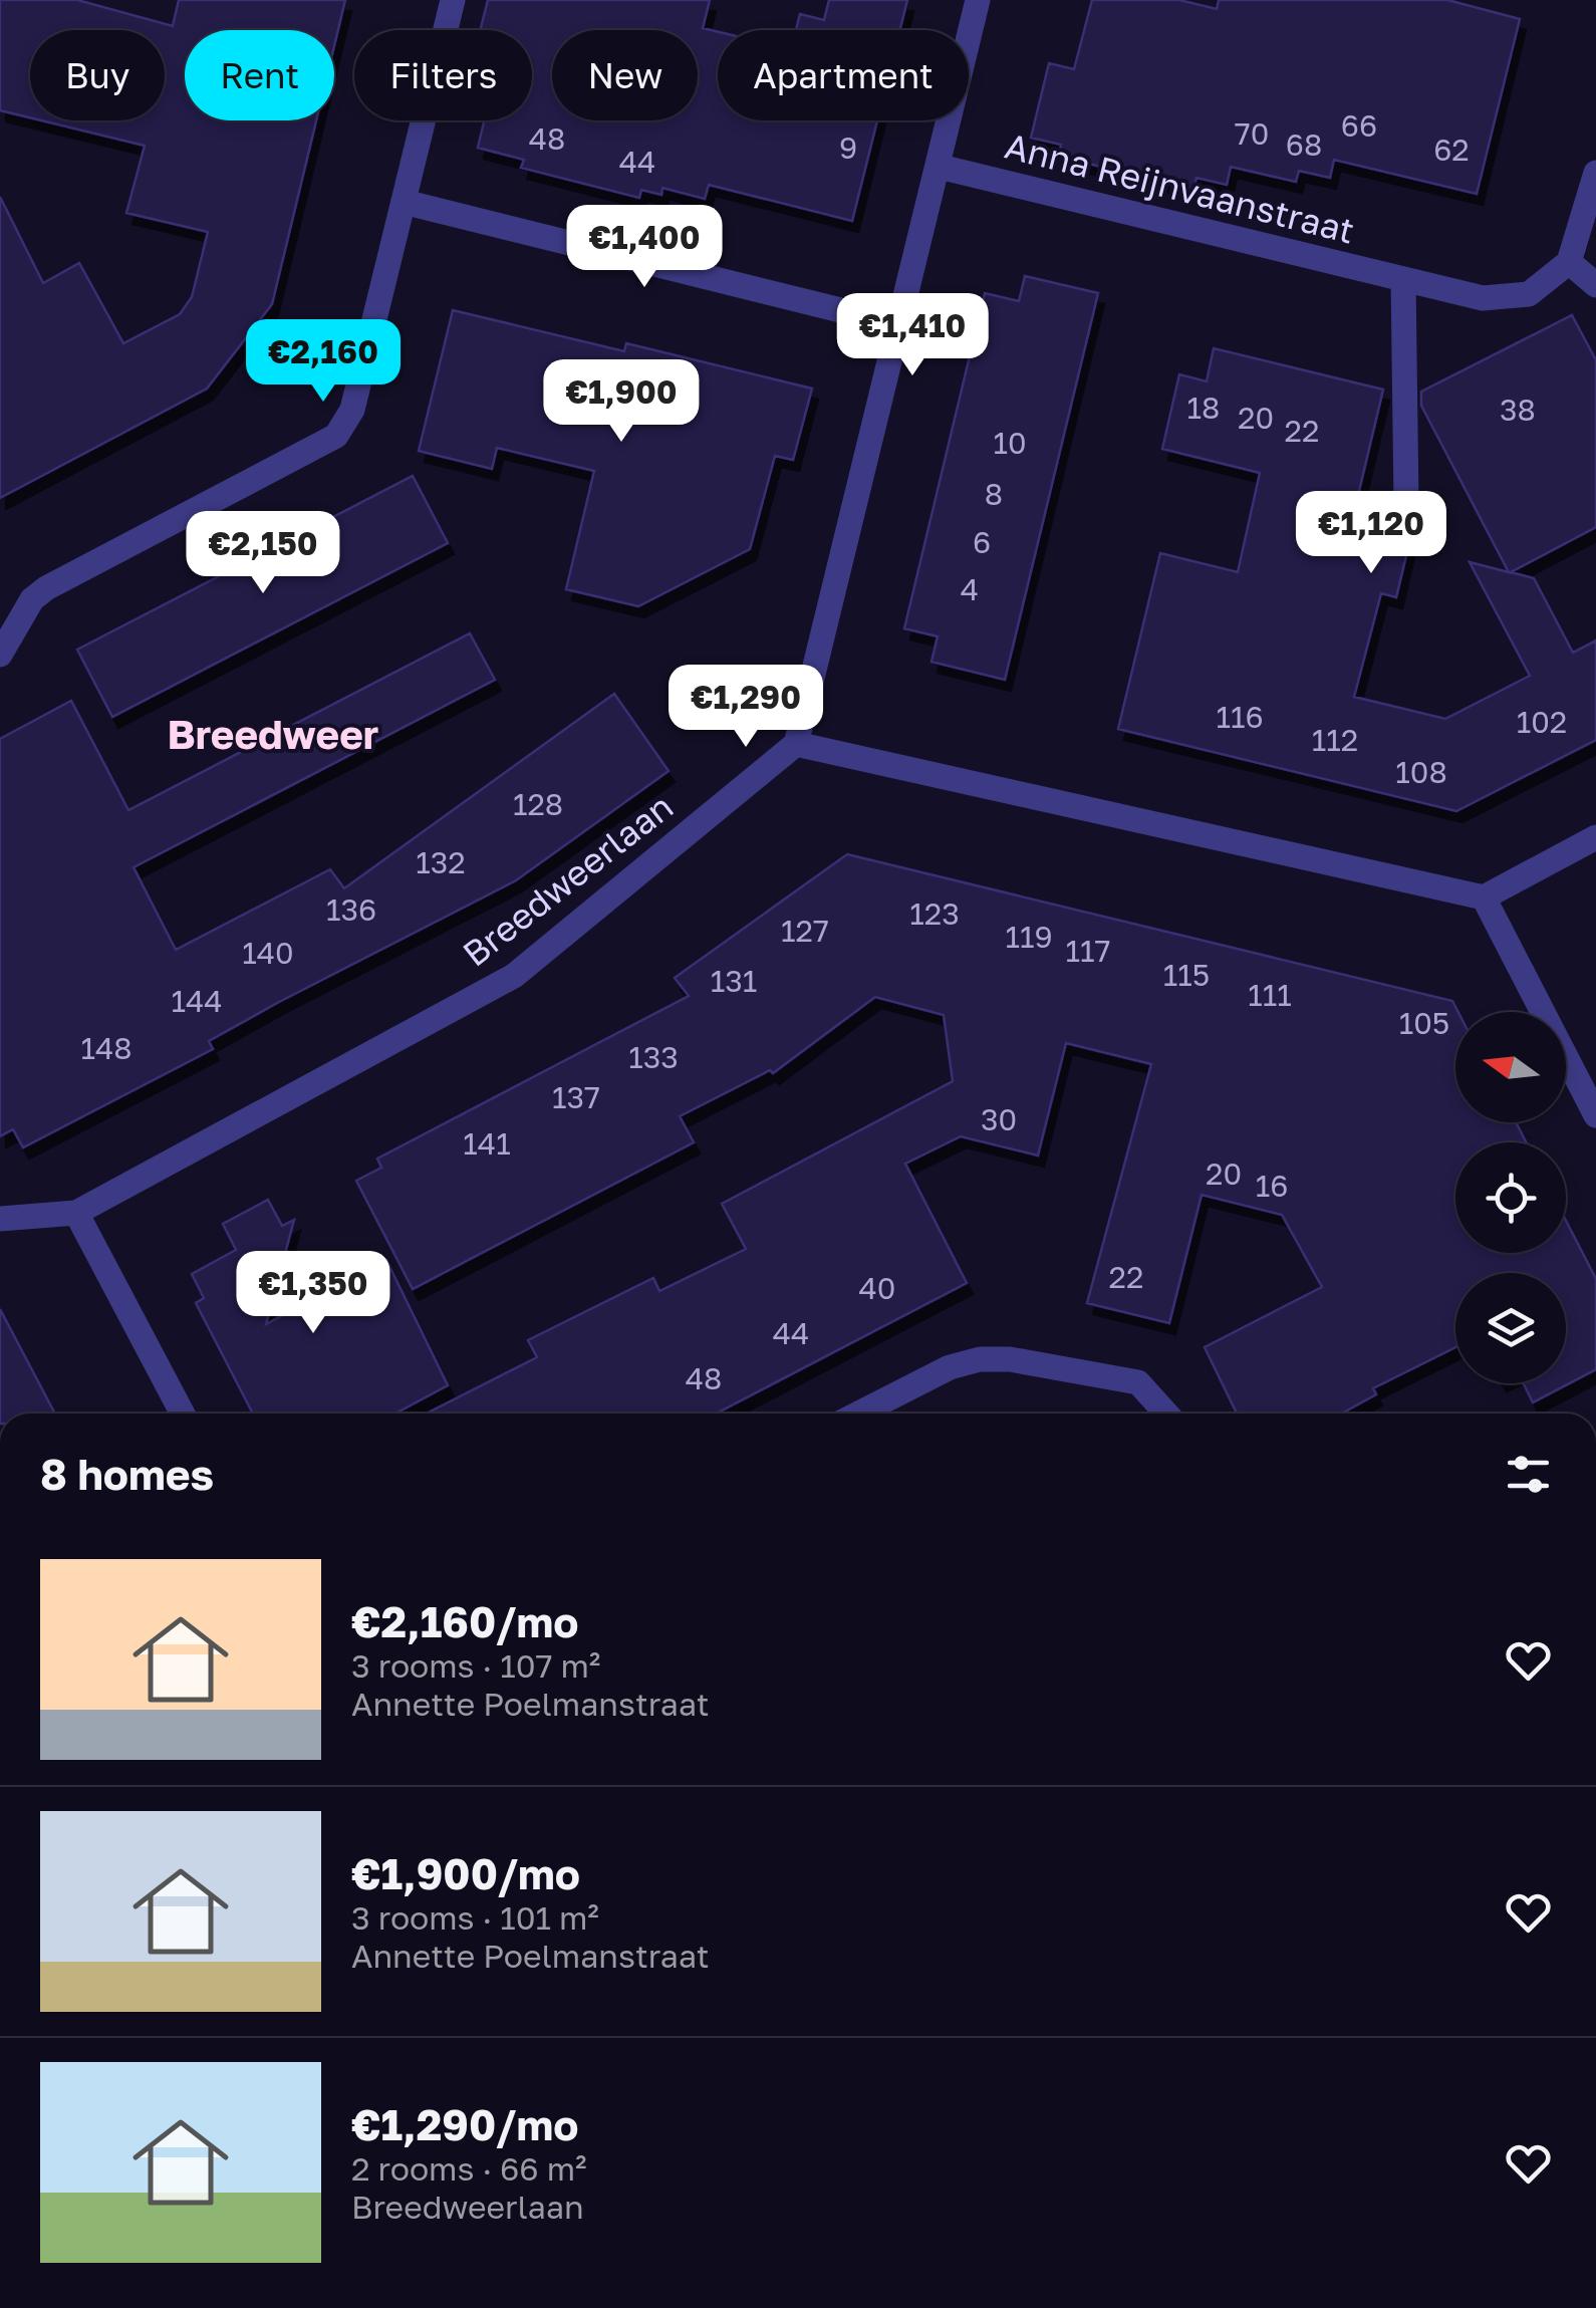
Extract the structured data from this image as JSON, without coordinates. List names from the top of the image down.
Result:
{
  "streets": {
    "street": ["Anna Reijnvaanstraat", "Breedweerlaan"]
  },
  "districts": ["Breedweer"],
  "house_numbers": [
    "66",
    "70",
    "48",
    "68",
    "9",
    "62",
    "44",
    "18",
    "38",
    "20",
    "22",
    "10",
    "8",
    "6",
    "4",
    "116",
    "102",
    "112",
    "108",
    "128",
    "132",
    "136",
    "123",
    "127",
    "119",
    "117",
    "140",
    "115",
    "131",
    "111",
    "144",
    "105",
    "148",
    "133",
    "137",
    "30",
    "141",
    "20",
    "16",
    "22",
    "40",
    "44",
    "48"
  ],
  "north": "left",
  "page": {
    "chip": [
      "Buy",
      "Rent",
      "Filters",
      "New",
      "Apartment"
    ],
    "price": [
      "€1,400",
      "€1,410",
      "€2,160",
      "€1,900",
      "€1,120",
      "€2,150",
      "€1,290",
      "€1,350"
    ],
    "heading": "8 homes",
    "list": [
      {
        "name": "€2,160/mo",
        "note": "3 rooms · 107 m² · Annette Poelmanstraat"
      },
      {
        "name": "€1,900/mo",
        "note": "3 rooms · 101 m² · Annette Poelmanstraat"
      },
      {
        "name": "€1,290/mo",
        "note": "2 rooms · 66 m² · Breedweerlaan"
      }
    ]
  }
}
